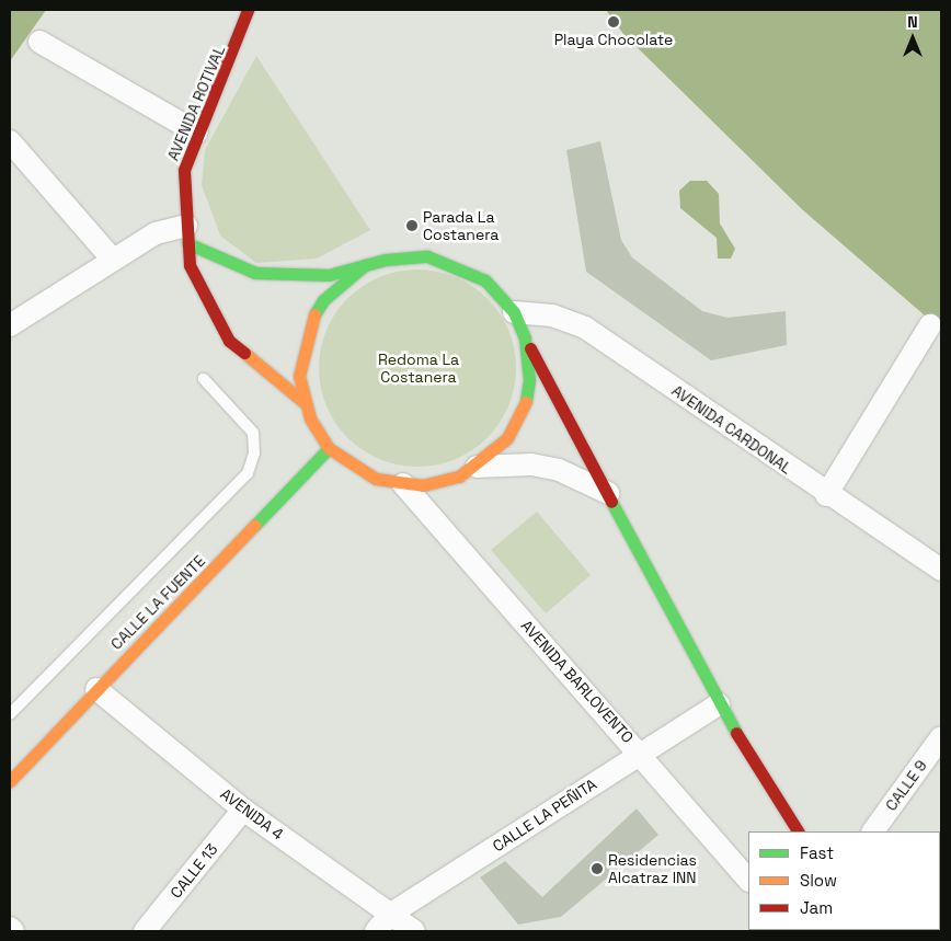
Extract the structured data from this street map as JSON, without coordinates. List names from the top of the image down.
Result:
{
  "streets": {
    "main road": ["AVENIDA ROTIVAL", "CALLE LA FUENTE"],
    "street": [
      "AVENIDA CARDONAL",
      "AVENIDA BARLOVENTO",
      "CALLE 9",
      "AVENIDA 4",
      "CALLE LA PEÑITA",
      "CALLE 13"
    ]
  },
  "crossings": [
    ["CALLE LA FUENTE", "AVENIDA 4"],
    ["AVENIDA BARLOVENTO", "CALLE LA PEÑITA"],
    ["AVENIDA 4", "CALLE LA PEÑITA"],
    ["AVENIDA 4", "CALLE 13"]
  ],
  "parks": ["Redoma La Costanera"],
  "places": ["Playa Chocolate", "Parada La Costanera", "Residencias Alcatraz INN"],
  "legend": ["Fast", "Slow", "Jam"],
  "north": "top"
}
